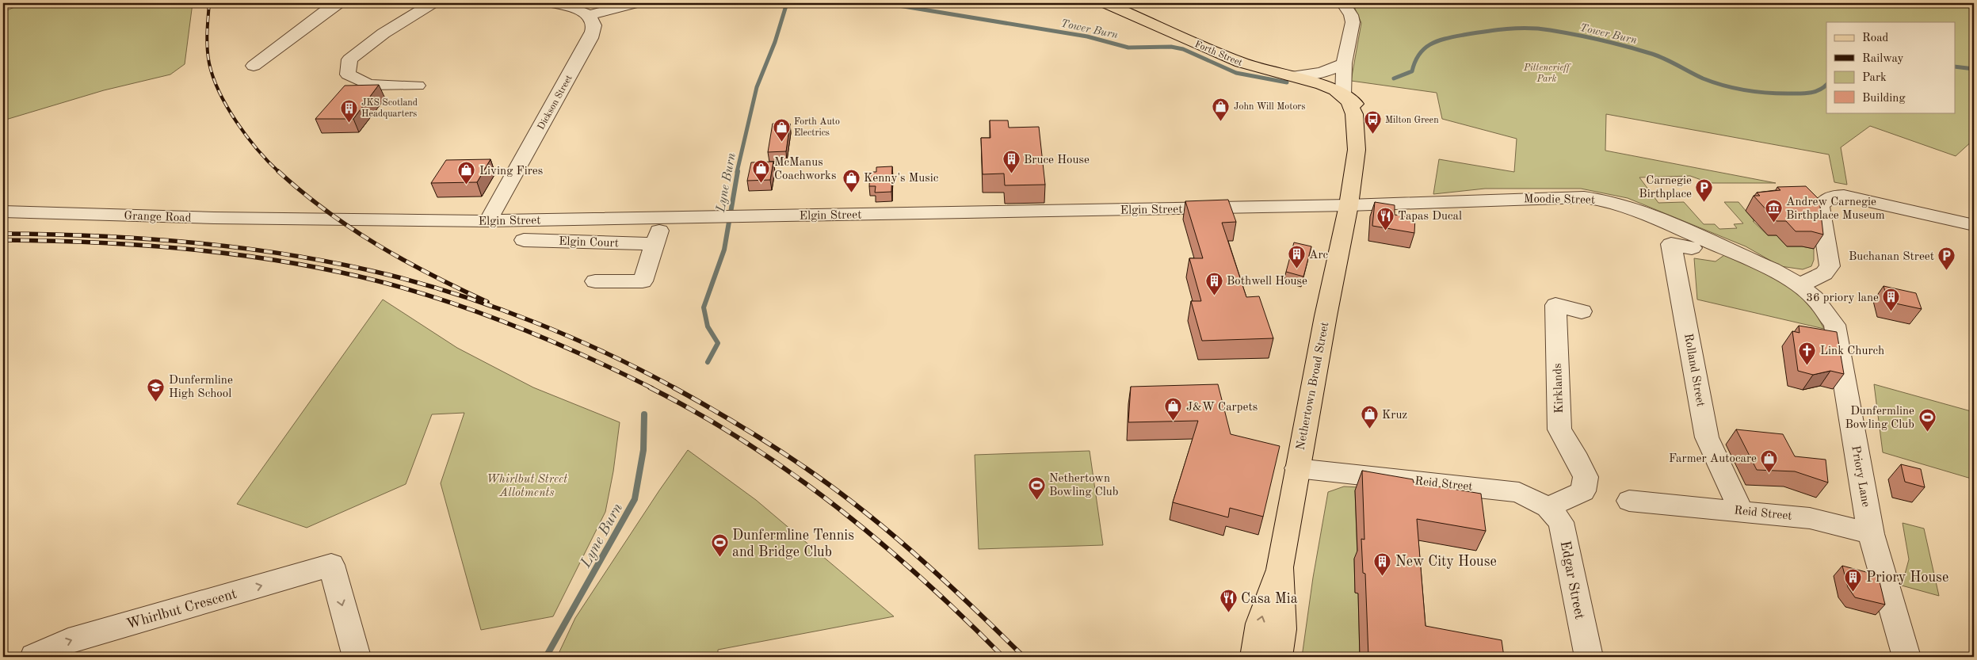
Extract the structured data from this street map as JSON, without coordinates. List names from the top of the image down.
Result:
{
  "streets": {
    "main road": ["Forth Street", "Nethertown Broad Street"],
    "street": [
      "Dickson Street",
      "Moodie Street",
      "Elgin Street",
      "Grange Road",
      "Elgin Court",
      "Rolland Street",
      "Kirklands",
      "Priory Lane",
      "Reid Street",
      "Edgar Street",
      "Whirlbut Crescent"
    ]
  },
  "crossings": [
    ["Forth Street", "Nethertown Broad Street"],
    ["Dickson Street", "Elgin Street"],
    ["Moodie Street", "Elgin Street"],
    ["Moodie Street", "Nethertown Broad Street"],
    ["Moodie Street", "Priory Lane"],
    ["Elgin Street", "Grange Road"],
    ["Elgin Street", "Nethertown Broad Street"],
    ["Rolland Street", "Reid Street"],
    ["Nethertown Broad Street", "Reid Street"],
    ["Kirklands", "Reid Street"],
    ["Kirklands", "Edgar Street"],
    ["Priory Lane", "Reid Street"],
    ["Reid Street", "Edgar Street"]
  ],
  "water": ["Tower Burn", "Lyne Burn"],
  "parks": ["Pittencrieff Park", "Whirlbut Street Allotments"],
  "places": {
    "shop": [
      "John Will Motors",
      "Forth Auto Electrics",
      "McManus Coachworks",
      "Living Fires",
      "Kenny's Music",
      "J&W Carpets",
      "Kruz",
      "Farmer Autocare"
    ],
    "building": [
      "JKS Scotland Headquarters",
      "Bruce House",
      "Arc",
      "Bothwell House",
      "36 priory lane",
      "New City House",
      "Priory House"
    ],
    "bus stop": ["Milton Green"],
    "parking": ["Carnegie Birthplace", "Buchanan Street"],
    "museum": ["Andrew Carnegie Birthplace Museum"],
    "restaurant": ["Tapas Ducal", "Casa Mia"],
    "church": ["Link Church"],
    "school or university": ["Dunfermline High School"],
    "sports": ["Dunfermline Bowling Club", "Nethertown Bowling Club", "Dunfermline Tennis and Bridge Club"]
  },
  "legend": [
    "Road",
    "Railway",
    "Park",
    "Building"
  ]
}
